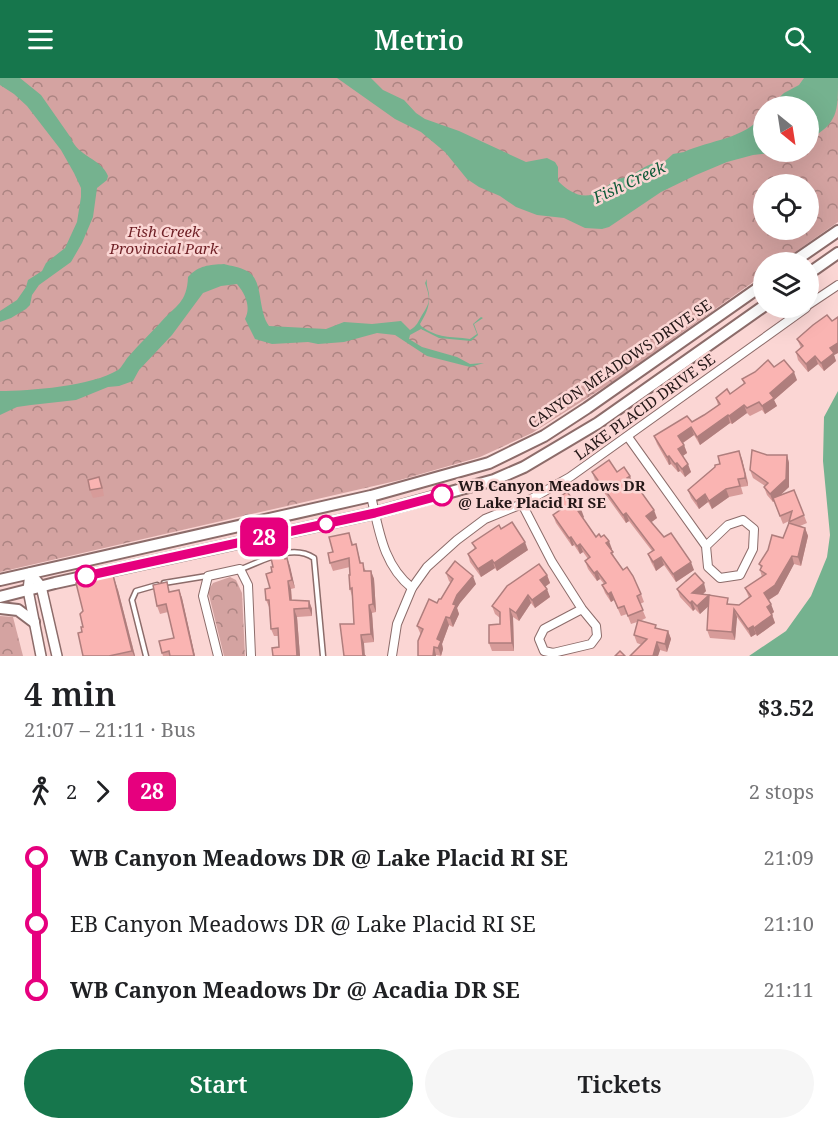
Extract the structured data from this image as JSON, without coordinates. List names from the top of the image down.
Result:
{
  "streets": {
    "main road": ["CANYON MEADOWS DRIVE SE"],
    "street": ["LAKE PLACID DRIVE SE"]
  },
  "water": ["Fish Creek"],
  "parks": ["Fish Creek Provincial Park"],
  "places": ["WB Canyon Meadows DR @ Lake Placid RI SE"],
  "lines": ["bus line 28"],
  "north": "bottom right",
  "page": {
    "header": "Metrio",
    "on_map": "28",
    "heading": ["4 min", "21:07 – 21:11 · Bus", "$3.52"],
    "legs": ["2", "28", "2 stops"],
    "list": [
      {
        "name": "WB Canyon Meadows DR @ Lake Placid RI SE",
        "value": "21:09"
      },
      {
        "name": "EB Canyon Meadows DR @ Lake Placid RI SE",
        "value": "21:10"
      },
      {
        "name": "WB Canyon Meadows Dr @ Acadia DR SE",
        "value": "21:11"
      }
    ],
    "buttons": ["Start", "Tickets"]
  }
}
